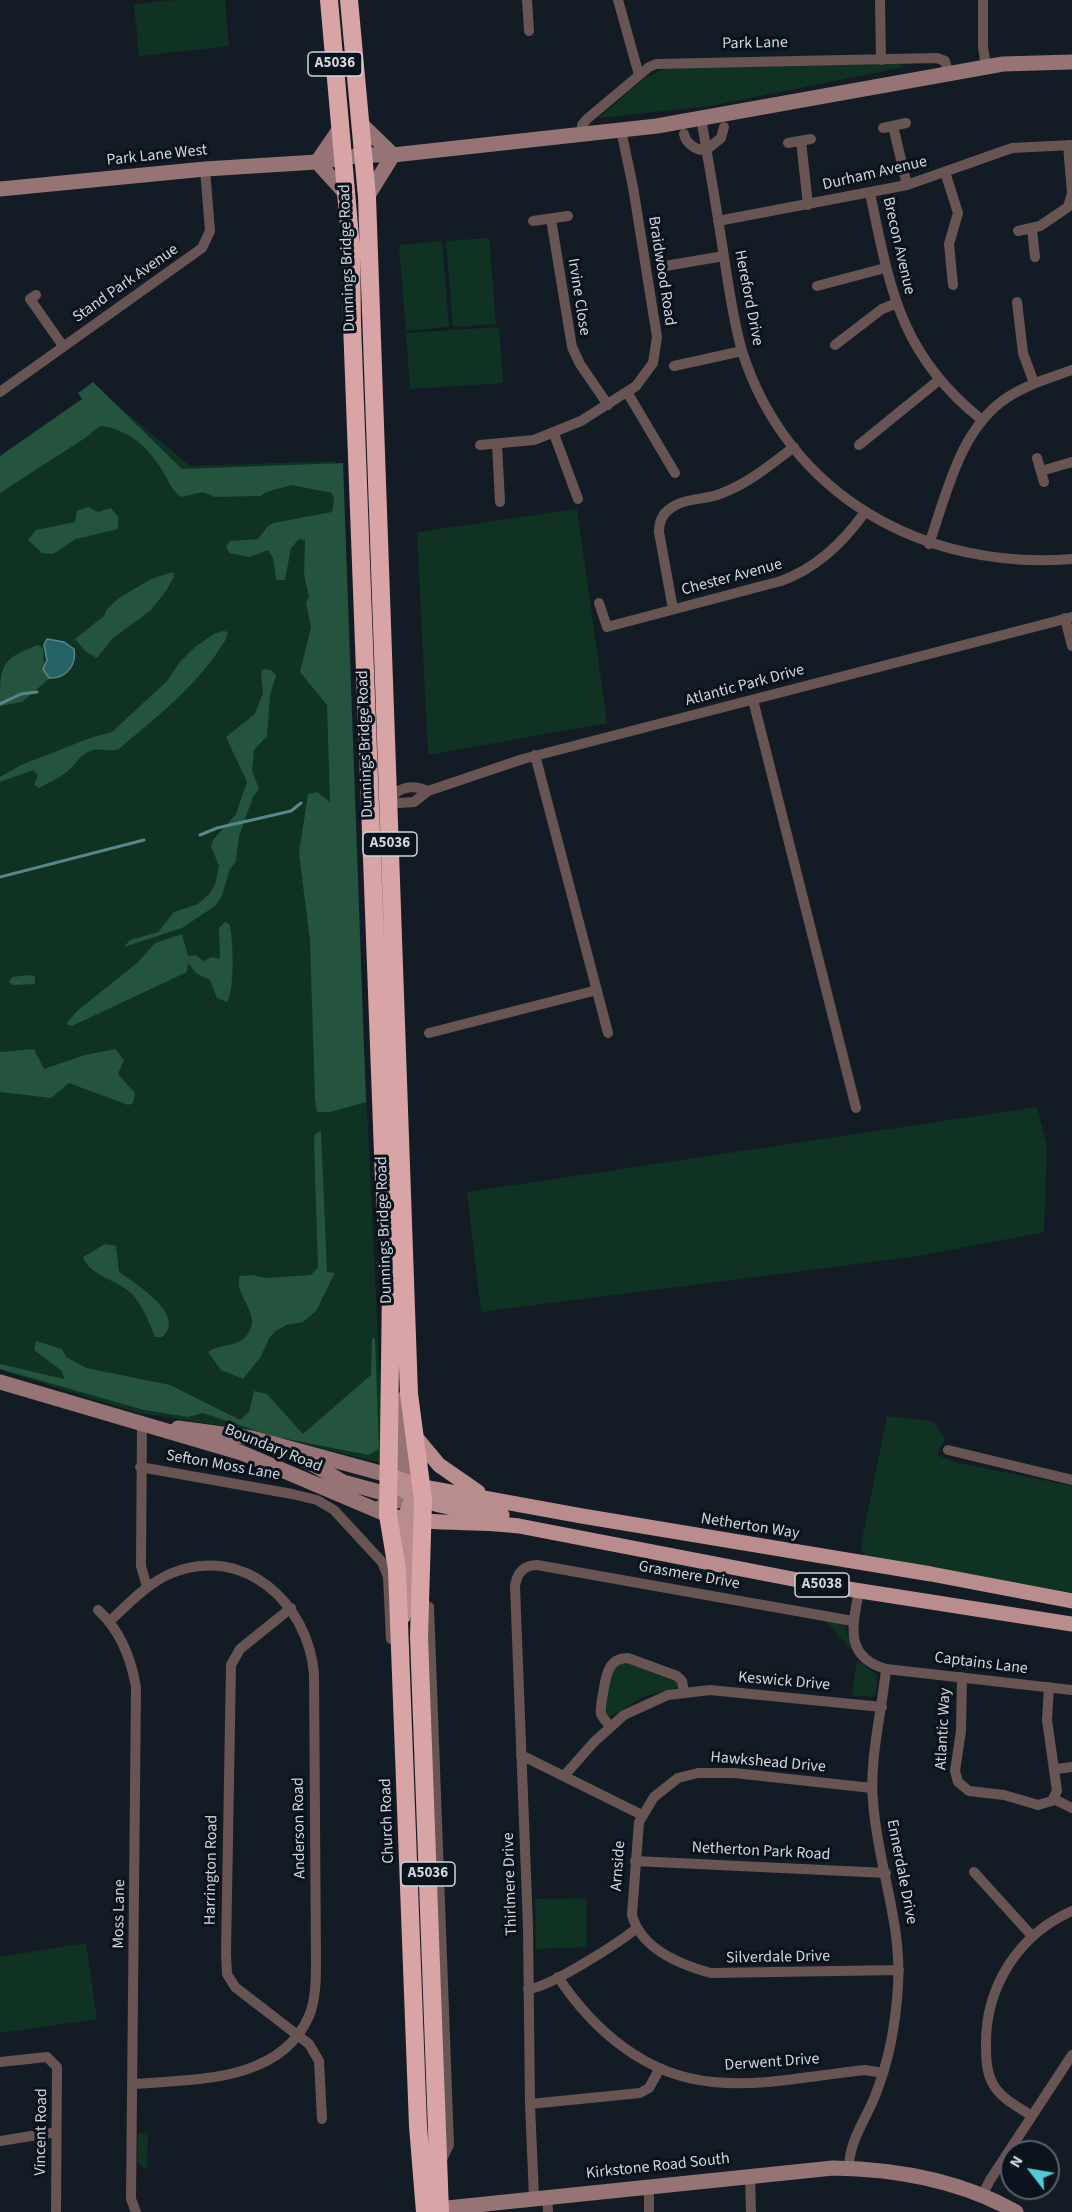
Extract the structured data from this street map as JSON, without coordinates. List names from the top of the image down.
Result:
{
  "streets": {
    "highway": ["A5036", "Dunnings Bridge Road", "Church Road"],
    "main road": ["Netherton Way", "A5038"],
    "street": [
      "Park Lane",
      "Park Lane West",
      "Durham Avenue",
      "Brecon Avenue",
      "Braidwood Road",
      "Stand Park Avenue",
      "Irvine Close",
      "Hereford Drive",
      "Chester Avenue",
      "Atlantic Park Drive",
      "Boundary Road",
      "Sefton Moss Lane",
      "Grasmere Drive",
      "Captains Lane",
      "Keswick Drive",
      "Atlantic Way",
      "Hawkshead Drive",
      "Anderson Road",
      "Netherton Park Road",
      "Arnside",
      "Harrington Road",
      "Ennerdale Drive",
      "Thirlmere Drive",
      "Moss Lane",
      "Silverdale Drive",
      "Derwent Drive",
      "Vincent Road",
      "Kirkstone Road South"
    ]
  },
  "crossings": [
    ["A5036", "Dunnings Bridge Road"],
    ["A5036", "Boundary Road"],
    ["A5036", "Netherton Way"],
    ["A5036", "A5038"],
    ["A5036", "Church Road"],
    ["A5036", "Kirkstone Road South"],
    ["Park Lane West", "Dunnings Bridge Road"],
    ["Park Lane West", "Stand Park Avenue"],
    ["Durham Avenue", "Brecon Avenue"],
    ["Durham Avenue", "Hereford Drive"],
    ["Dunnings Bridge Road", "Atlantic Park Drive"],
    ["Dunnings Bridge Road", "Boundary Road"],
    ["Dunnings Bridge Road", "Netherton Way"],
    ["Dunnings Bridge Road", "A5038"],
    ["Dunnings Bridge Road", "Church Road"],
    ["Braidwood Road", "Irvine Close"],
    ["Hereford Drive", "Chester Avenue"],
    ["Boundary Road", "Netherton Way"],
    ["Boundary Road", "A5038"],
    ["Boundary Road", "Church Road"],
    ["Sefton Moss Lane", "Church Road"],
    ["Netherton Way", "A5038"],
    ["Netherton Way", "Church Road"],
    ["Grasmere Drive", "Thirlmere Drive"],
    ["A5038", "Church Road"],
    ["Captains Lane", "Atlantic Way"],
    ["Captains Lane", "Ennerdale Drive"],
    ["Keswick Drive", "Ennerdale Drive"],
    ["Hawkshead Drive", "Arnside"],
    ["Hawkshead Drive", "Ennerdale Drive"],
    ["Church Road", "Kirkstone Road South"],
    ["Anderson Road", "Harrington Road"],
    ["Anderson Road", "Moss Lane"],
    ["Netherton Park Road", "Arnside"],
    ["Netherton Park Road", "Ennerdale Drive"],
    ["Arnside", "Silverdale Drive"],
    ["Ennerdale Drive", "Silverdale Drive"],
    ["Ennerdale Drive", "Derwent Drive"],
    ["Ennerdale Drive", "Kirkstone Road South"],
    ["Thirlmere Drive", "Kirkstone Road South"]
  ],
  "north": "top left"
}
